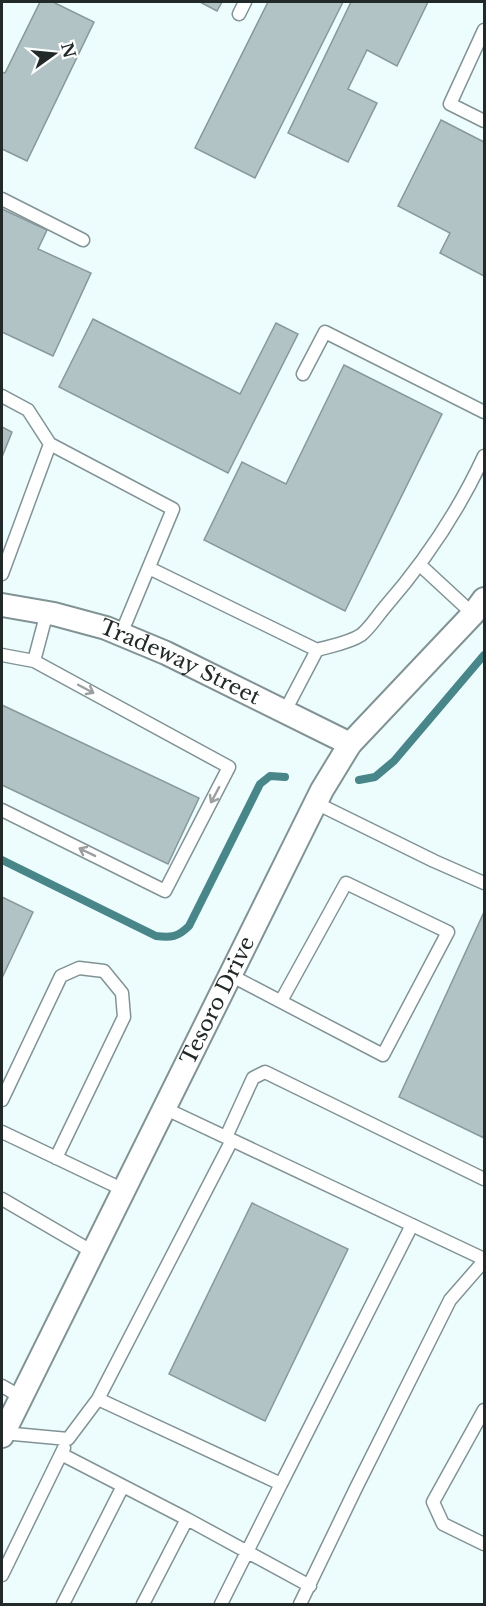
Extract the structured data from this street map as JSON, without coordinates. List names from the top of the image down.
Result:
{
  "streets": {
    "street": ["Tradeway Street", "Tesoro Drive"]
  },
  "crossings": [
    ["Tradeway Street", "Tesoro Drive"]
  ],
  "north": "right"
}
